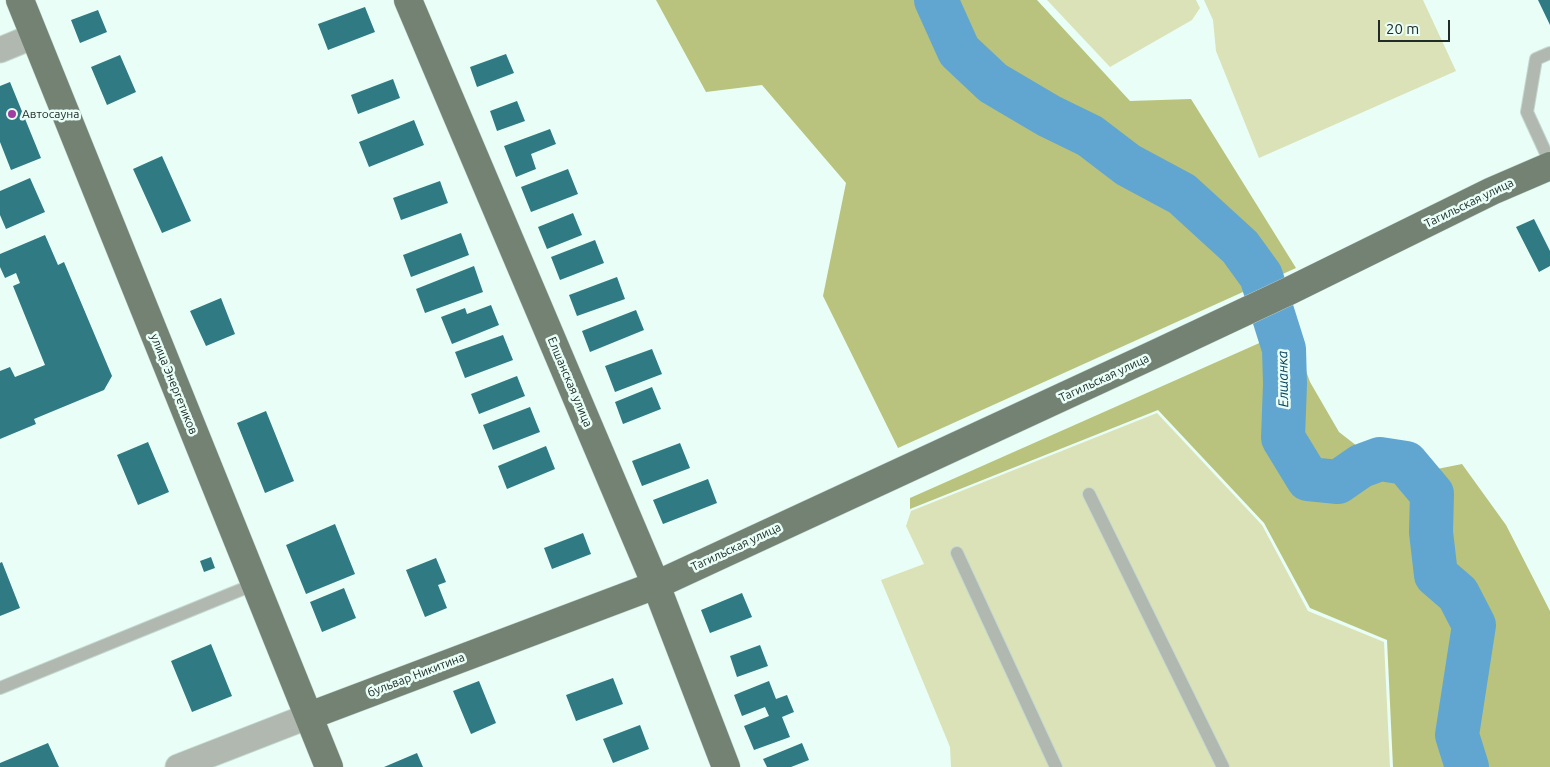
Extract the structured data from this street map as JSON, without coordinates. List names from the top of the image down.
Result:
{
  "streets": {
    "main road": [
      "Тагильская улица",
      "Елшанская улица",
      "улица Энергетиков",
      "бульвар Никитина"
    ]
  },
  "crossings": [
    ["Тагильская улица", "Елшанская улица"],
    ["Тагильская улица", "бульвар Никитина"],
    ["Елшанская улица", "бульвар Никитина"],
    ["улица Энергетиков", "бульвар Никитина"]
  ],
  "water": ["Елшанка"],
  "places": ["Автосауна"],
  "scale_bar": "20 m"
}
